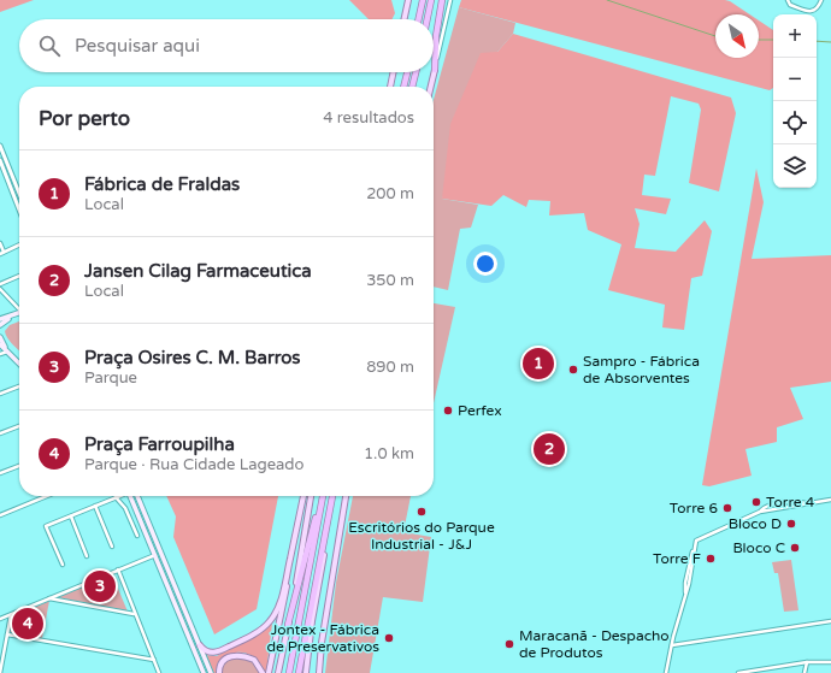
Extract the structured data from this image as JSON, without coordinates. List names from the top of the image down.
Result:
{
  "places": [
    "Sampro - Fábrica de Absorventes",
    "Perfex",
    "Torre 4",
    "Torre 6",
    "Escritórios do Parque Industrial - J&J",
    "Bloco D",
    "Bloco C",
    "Torre F",
    "Jontex - Fábrica de Preservativos",
    "Maracanã - Despacho de Produtos"
  ],
  "north": "bottom right",
  "page": {
    "map_buttons": ["+", "−"],
    "search": "Pesquisar aqui",
    "heading": ["Por perto", "4 resultados"],
    "list": [
      {
        "mark": "1",
        "name": "Fábrica de Fraldas",
        "note": "Local",
        "value": "200 m"
      },
      {
        "mark": "2",
        "name": "Jansen Cilag Farmaceutica",
        "note": "Local",
        "value": "350 m"
      },
      {
        "mark": "3",
        "name": "Praça Osires C. M. Barros",
        "note": "Parque",
        "value": "890 m"
      },
      {
        "mark": "4",
        "name": "Praça Farroupilha",
        "note": "Parque · Rua Cidade Lageado",
        "value": "1.0 km"
      }
    ],
    "pins": [
      "1",
      "2",
      "3",
      "4"
    ]
  }
}
